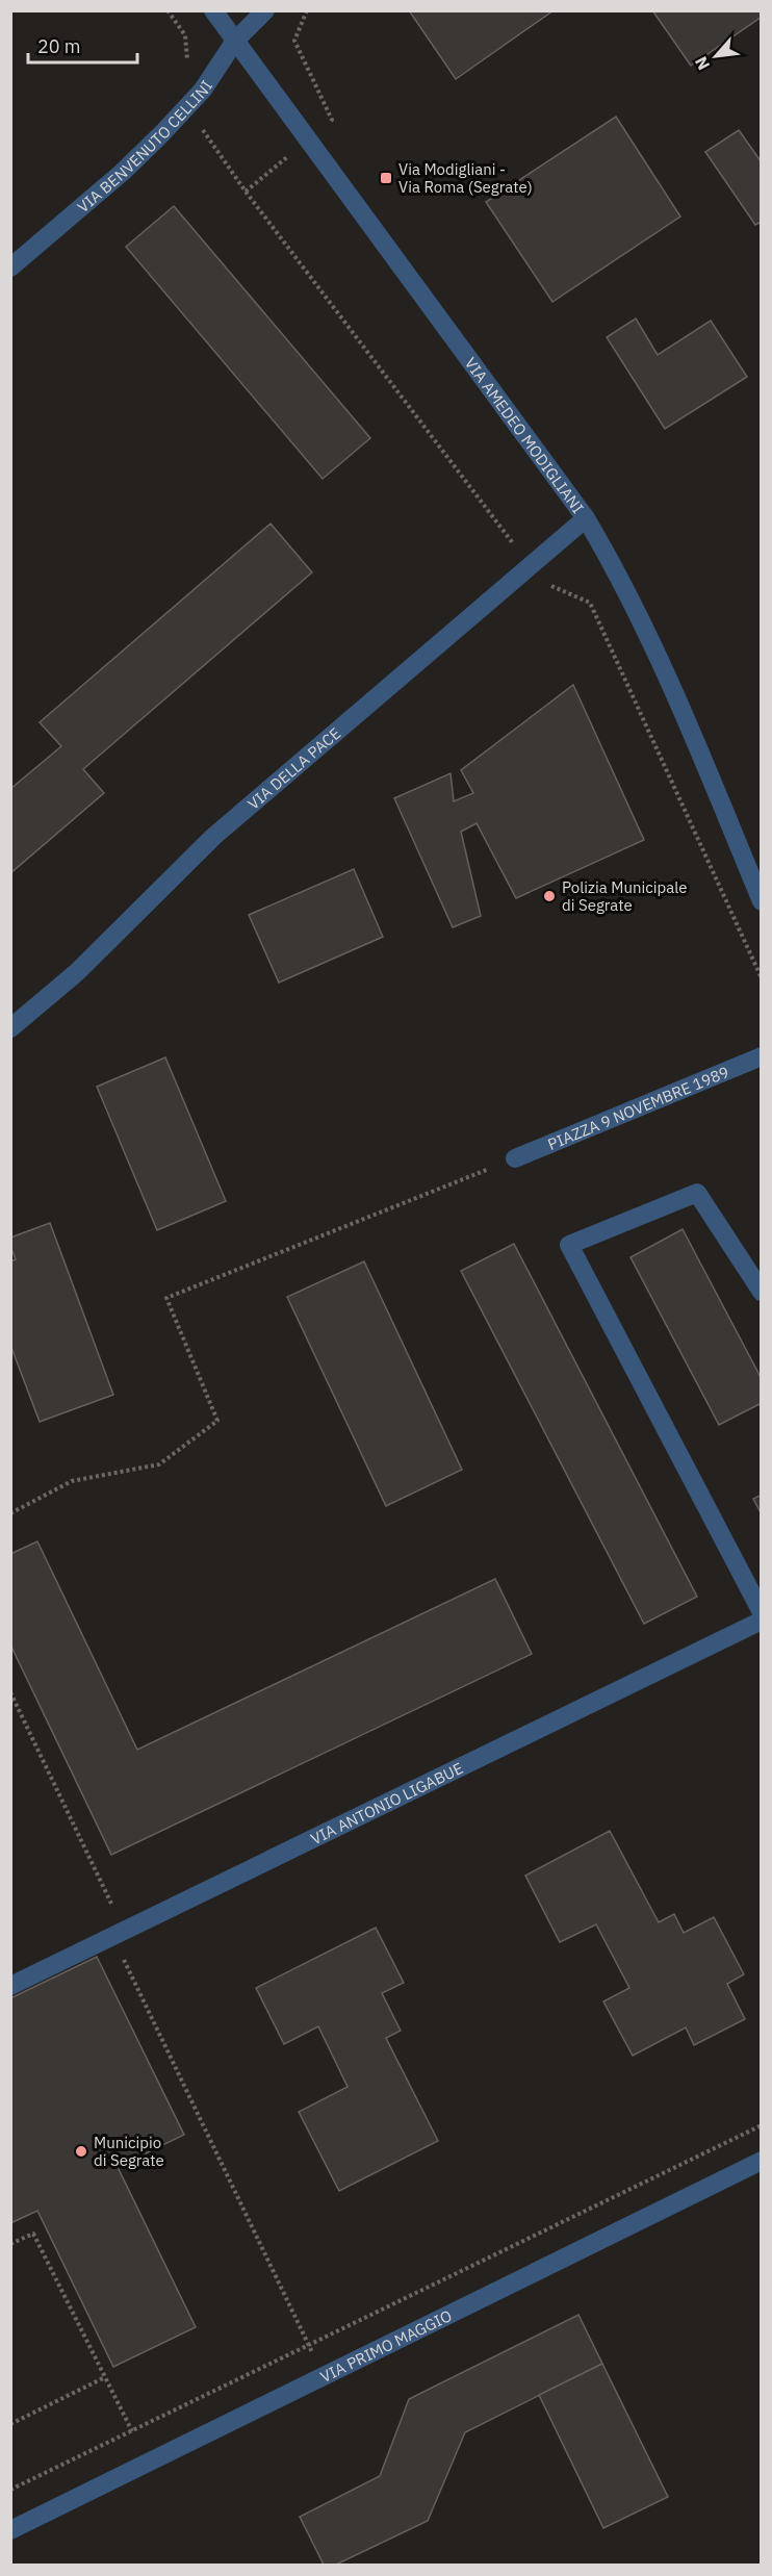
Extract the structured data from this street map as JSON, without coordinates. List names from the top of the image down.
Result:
{
  "streets": {
    "street": [
      "VIA BENVENUTO CELLINI",
      "VIA AMEDEO MODIGLIANI",
      "VIA DELLA PACE",
      "PIAZZA 9 NOVEMBRE 1989",
      "VIA ANTONIO LIGABUE",
      "VIA PRIMO MAGGIO"
    ]
  },
  "crossings": [
    ["VIA BENVENUTO CELLINI", "VIA AMEDEO MODIGLIANI"],
    ["VIA AMEDEO MODIGLIANI", "VIA DELLA PACE"]
  ],
  "places": {
    "transit": ["Via Modigliani - Via Roma (Segrate)"],
    "other": ["Polizia Municipale di Segrate", "Municipio di Segrate"]
  },
  "scale_bar": "20 m",
  "north": "bottom left"
}
